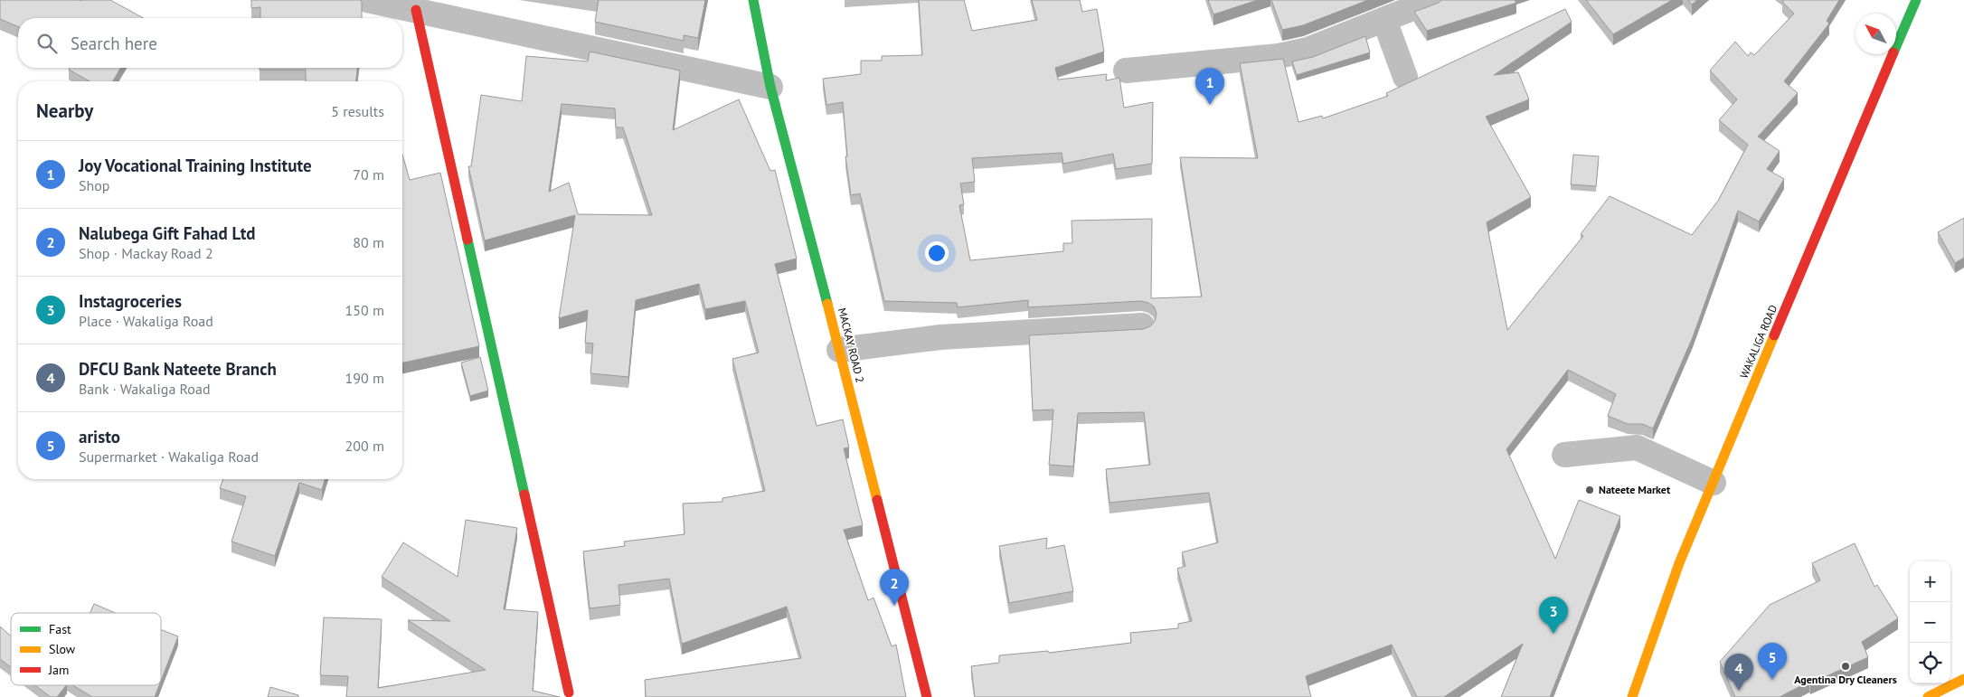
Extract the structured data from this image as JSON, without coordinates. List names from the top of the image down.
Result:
{
  "streets": {
    "street": ["WAKALIGA ROAD", "MACKAY ROAD 2"]
  },
  "places": ["Nateete Market", "Agentina Dry Cleaners"],
  "legend": ["Fast", "Slow", "Jam"],
  "north": "top left",
  "page": {
    "search": "Search here",
    "pins": [
      "1",
      "2",
      "3",
      "5",
      "4"
    ],
    "heading": ["Nearby", "5 results"],
    "list": [
      {
        "mark": "1",
        "name": "Joy Vocational Training Institute",
        "note": "Shop",
        "value": "70 m"
      },
      {
        "mark": "2",
        "name": "Nalubega Gift Fahad Ltd",
        "note": "Shop · Mackay Road 2",
        "value": "80 m"
      },
      {
        "mark": "3",
        "name": "Instagroceries",
        "note": "Place · Wakaliga Road",
        "value": "150 m"
      },
      {
        "mark": "4",
        "name": "DFCU Bank Nateete Branch",
        "note": "Bank · Wakaliga Road",
        "value": "190 m"
      },
      {
        "mark": "5",
        "name": "aristo",
        "note": "Supermarket · Wakaliga Road",
        "value": "200 m"
      }
    ],
    "map_buttons": ["+", "−"]
  }
}
